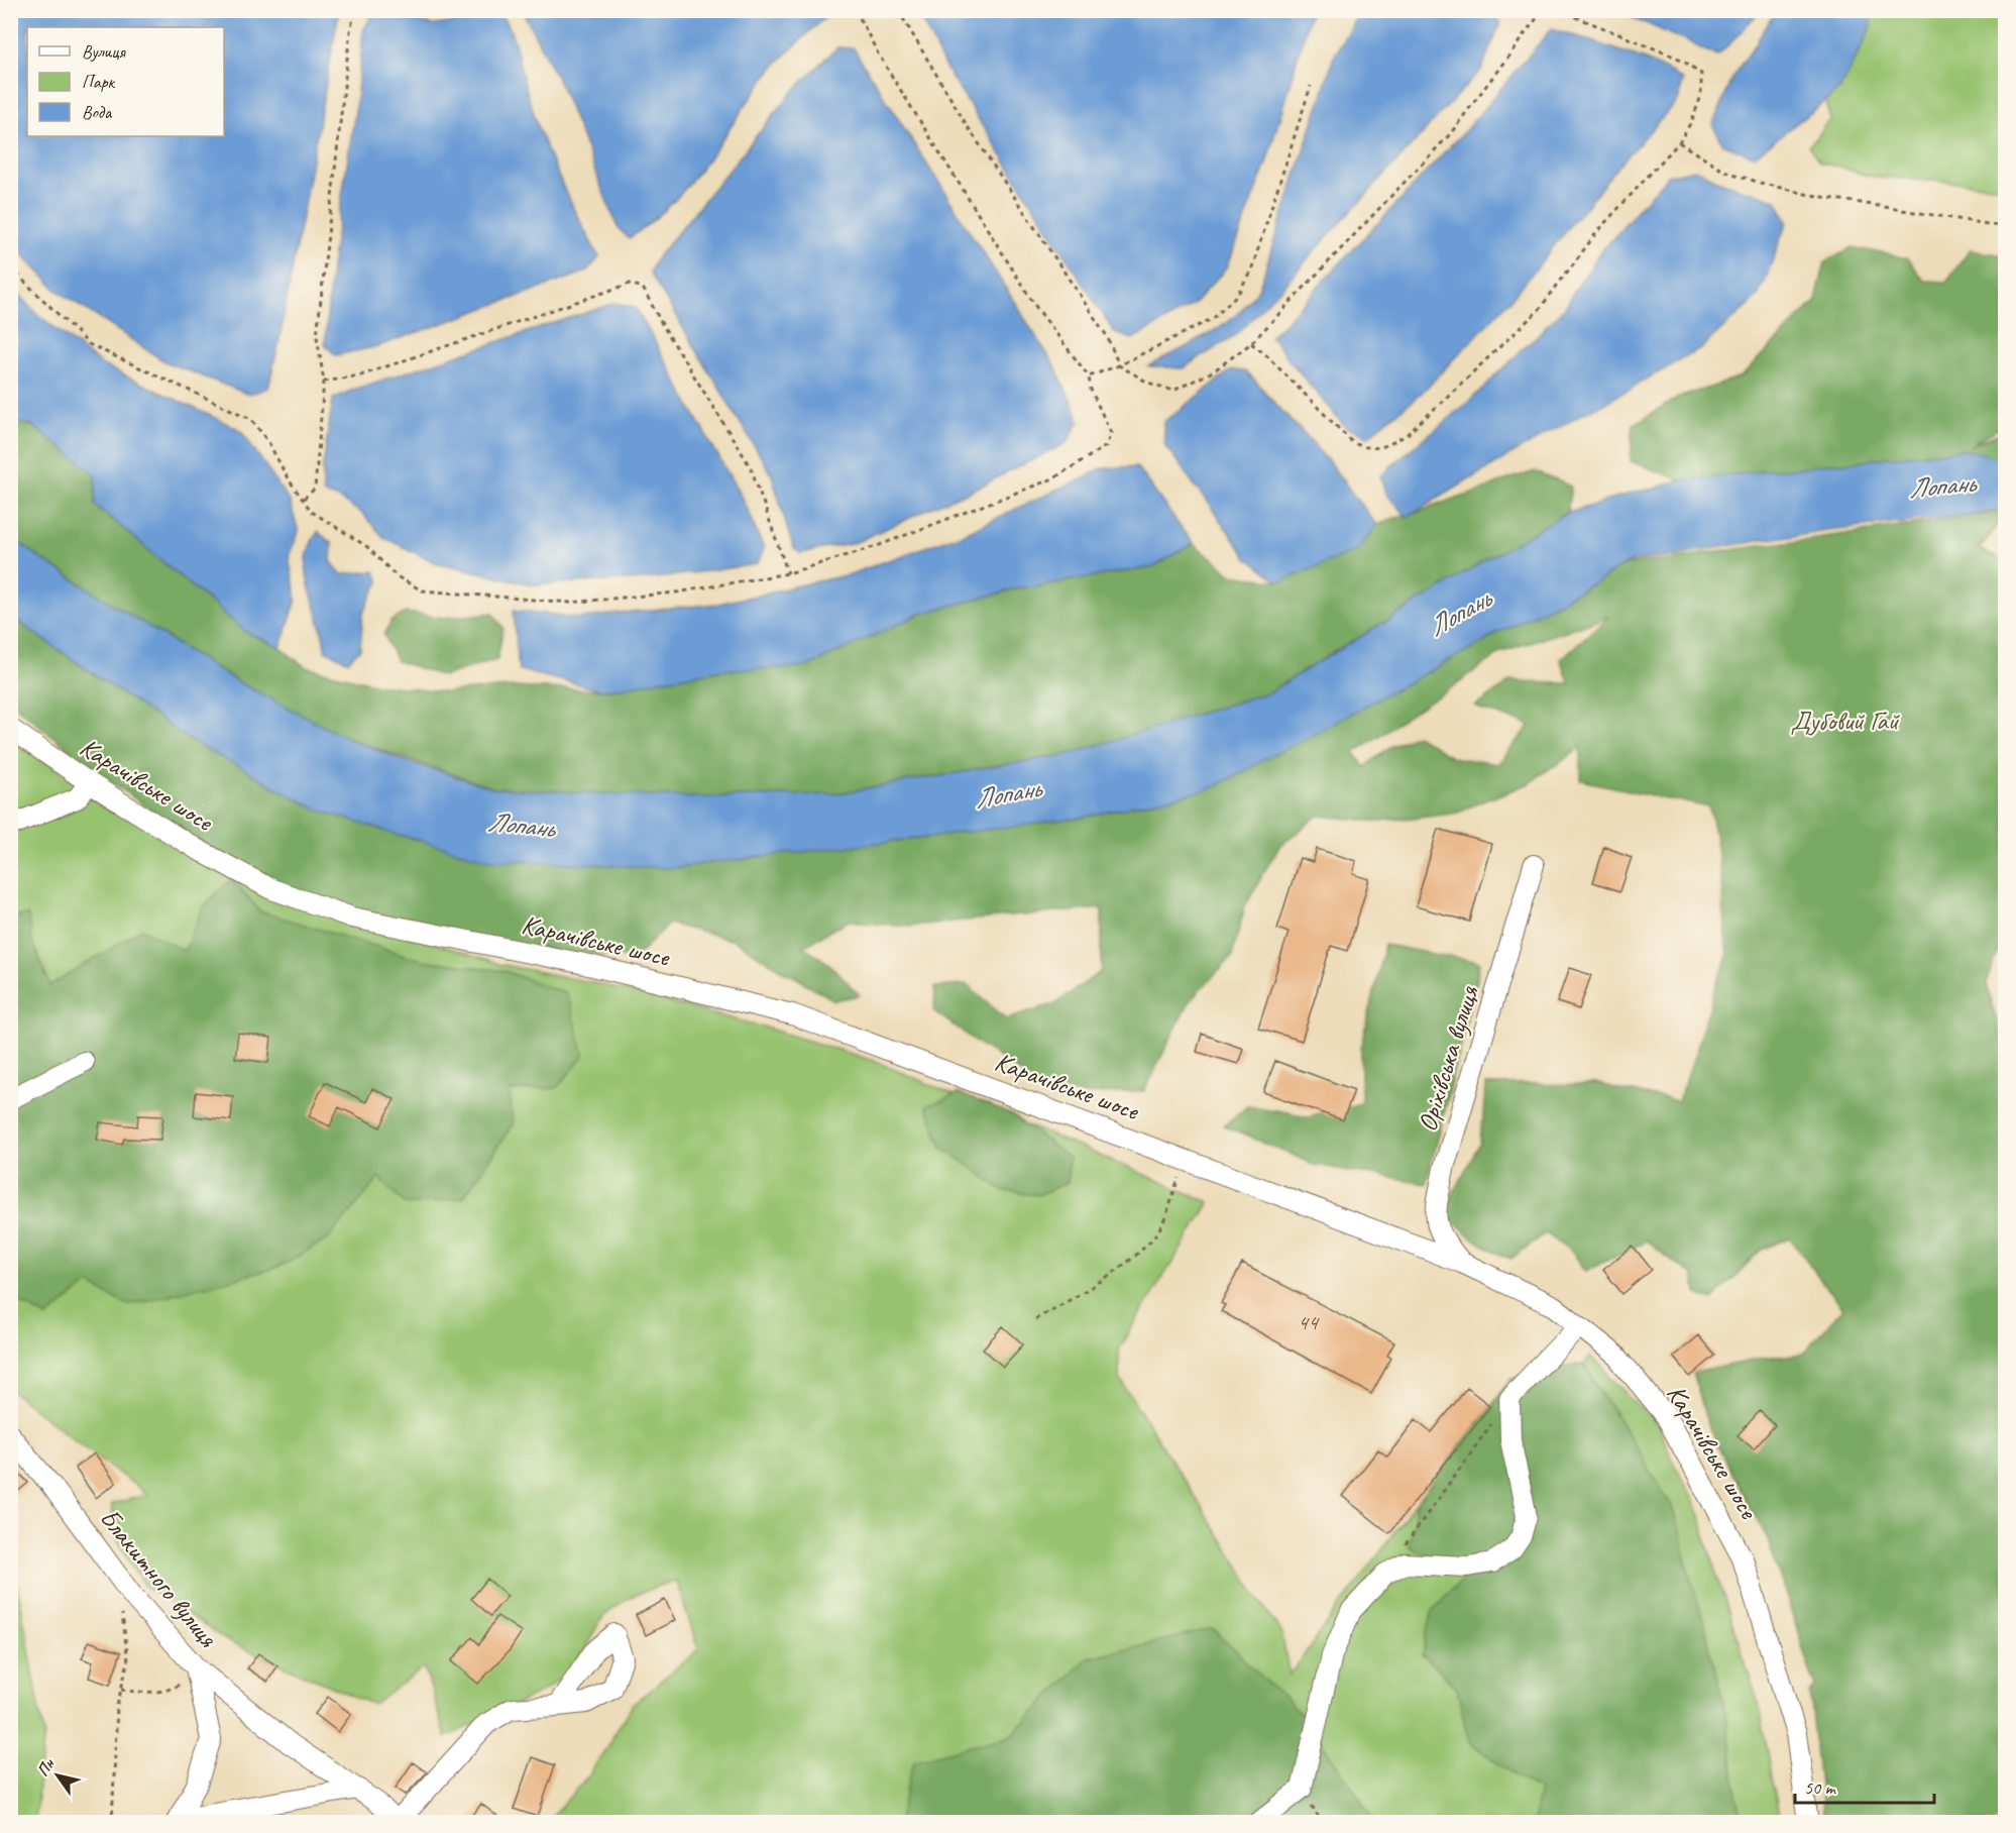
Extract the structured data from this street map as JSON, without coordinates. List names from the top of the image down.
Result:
{
  "streets": {
    "street": ["Карачівське шосе", "Оріхівська вулиця", "Блакитного вулиця"]
  },
  "crossings": [
    ["Карачівське шосе", "Оріхівська вулиця"]
  ],
  "water": ["Лопань"],
  "parks": ["Дубовий Гай"],
  "house_numbers": ["44"],
  "legend": ["Вулиця", "Парк", "Вода"],
  "scale_bar": "50 m",
  "north": "top left"
}
